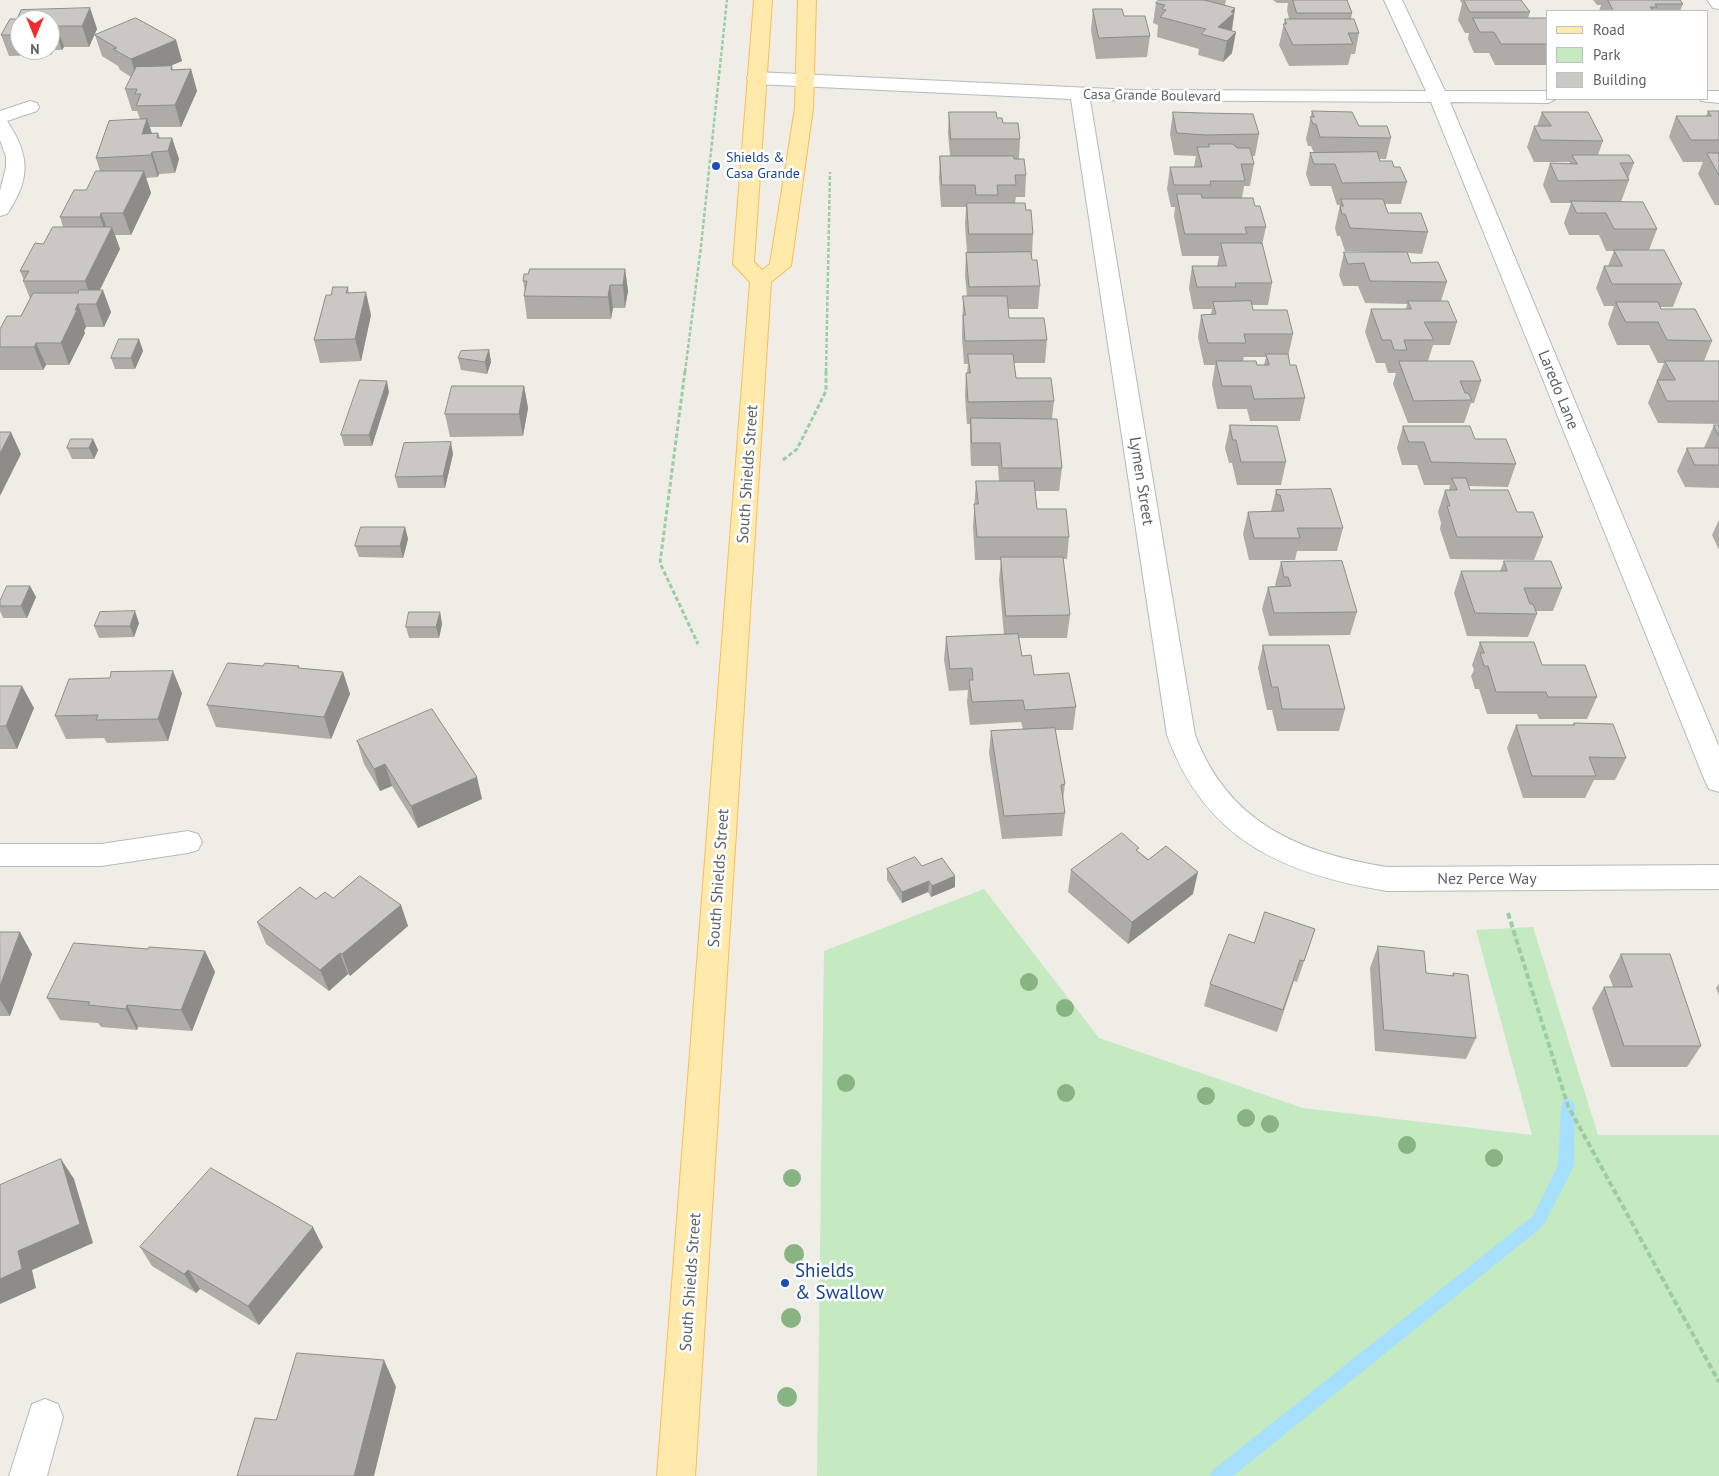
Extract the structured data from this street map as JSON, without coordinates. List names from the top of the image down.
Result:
{
  "streets": {
    "main road": ["South Shields Street"],
    "street": [
      "Casa Grande Boulevard",
      "Laredo Lane",
      "Lymen Street",
      "Nez Perce Way"
    ]
  },
  "crossings": [
    ["Casa Grande Boulevard", "Laredo Lane"],
    ["Casa Grande Boulevard", "Lymen Street"],
    ["Lymen Street", "Nez Perce Way"]
  ],
  "places": ["Shields & Casa Grande", "Shields & Swallow"],
  "legend": ["Road", "Park", "Building"],
  "north": "bottom"
}
